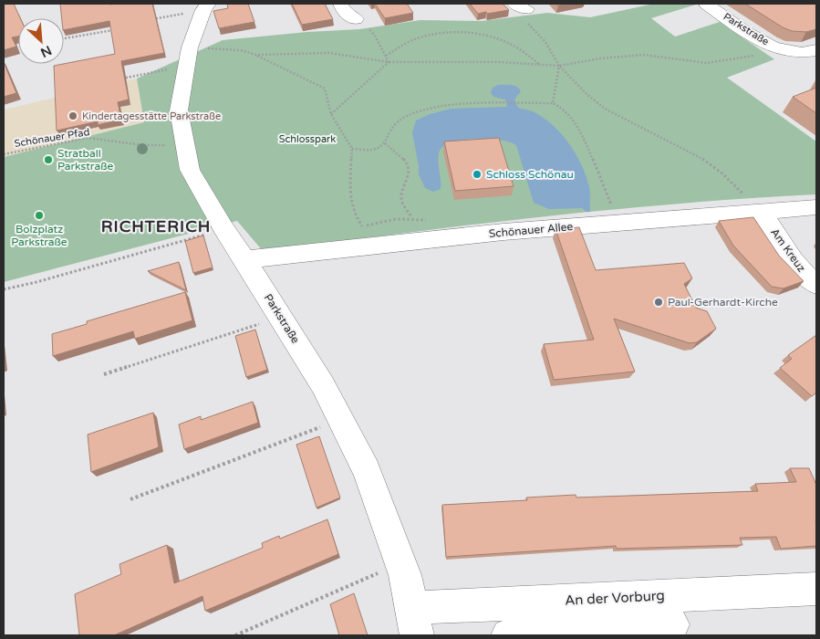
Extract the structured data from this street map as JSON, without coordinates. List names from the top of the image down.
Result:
{
  "streets": {
    "street": [
      "Parkstraße",
      "Schönauer Allee",
      "Am Kreuz",
      "An der Vorburg"
    ],
    "path": ["Schönauer Pfad"]
  },
  "crossings": [
    ["Parkstraße", "Schönauer Pfad"],
    ["Parkstraße", "Schönauer Allee"],
    ["Parkstraße", "An der Vorburg"],
    ["Schönauer Allee", "Am Kreuz"]
  ],
  "districts": ["RICHTERICH"],
  "parks": ["Schlosspark"],
  "places": [
    "Kindertagesstätte Parkstraße",
    "Stratball Parkstraße",
    "Schloss Schönau",
    "Bolzplatz Parkstraße",
    "Paul-Gerhardt-Kirche"
  ],
  "north": "bottom right"
}
